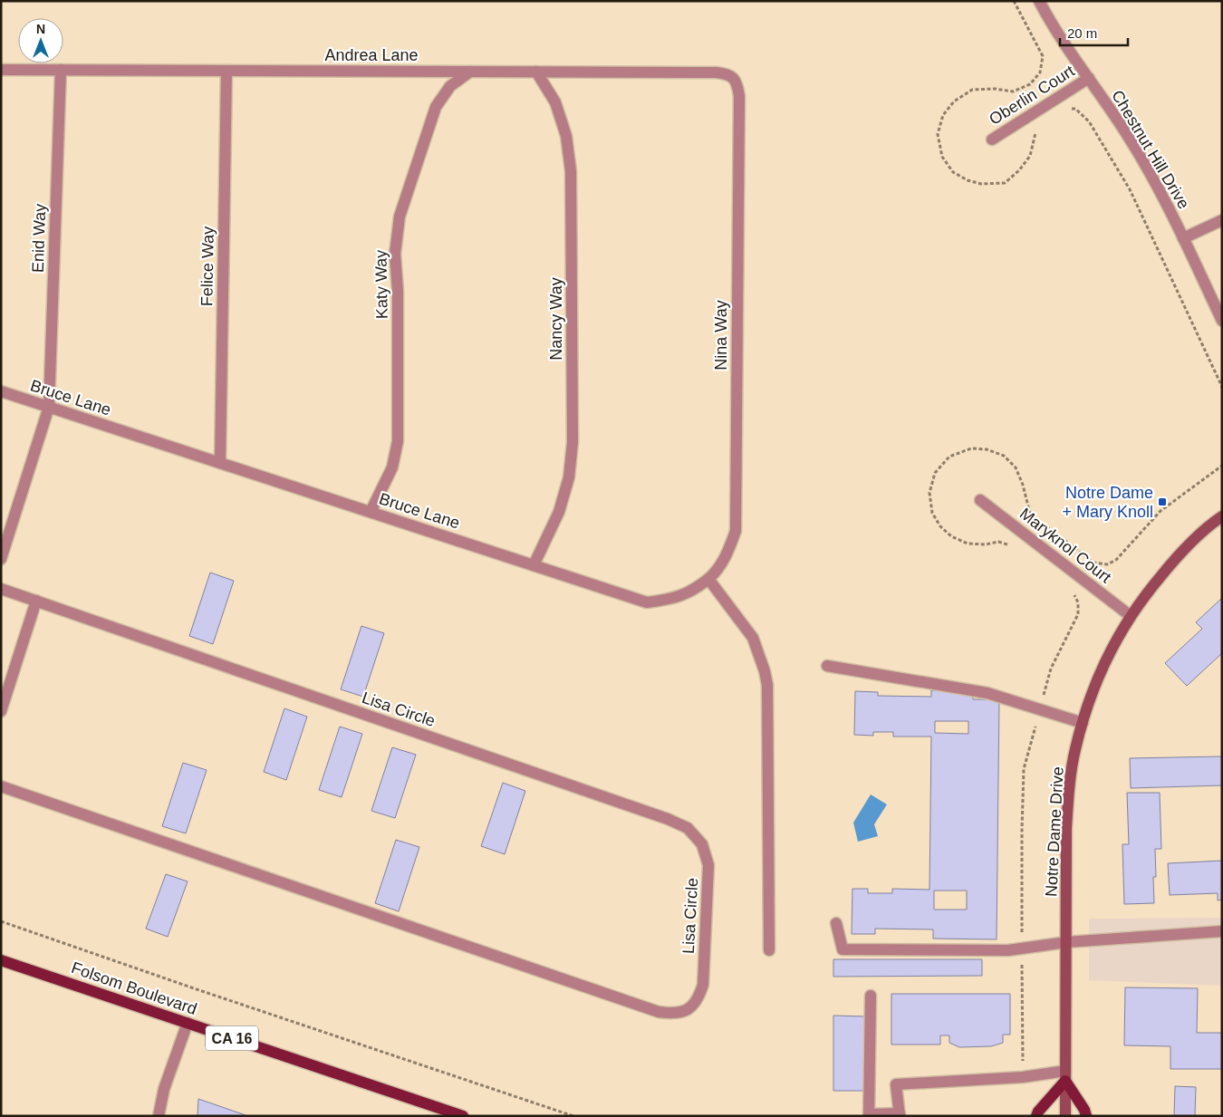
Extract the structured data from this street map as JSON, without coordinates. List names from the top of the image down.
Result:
{
  "streets": {
    "main road": ["Folsom Boulevard", "CA 16"],
    "street": [
      "Andrea Lane",
      "Oberlin Court",
      "Chestnut Hill Drive",
      "Enid Way",
      "Felice Way",
      "Katy Way",
      "Nancy Way",
      "Nina Way",
      "Bruce Lane",
      "Maryknol Court",
      "Lisa Circle",
      "Notre Dame Drive"
    ]
  },
  "crossings": [
    ["Andrea Lane", "Enid Way"],
    ["Andrea Lane", "Felice Way"],
    ["Andrea Lane", "Katy Way"],
    ["Andrea Lane", "Nancy Way"],
    ["Andrea Lane", "Nina Way"],
    ["Oberlin Court", "Chestnut Hill Drive"],
    ["Enid Way", "Bruce Lane"],
    ["Felice Way", "Bruce Lane"],
    ["Katy Way", "Bruce Lane"],
    ["Nancy Way", "Bruce Lane"],
    ["Nina Way", "Bruce Lane"],
    ["Maryknol Court", "Notre Dame Drive"]
  ],
  "places": {
    "transit": ["Notre Dame + Mary Knoll"]
  },
  "scale_bar": "20 m",
  "north": "top"
}
